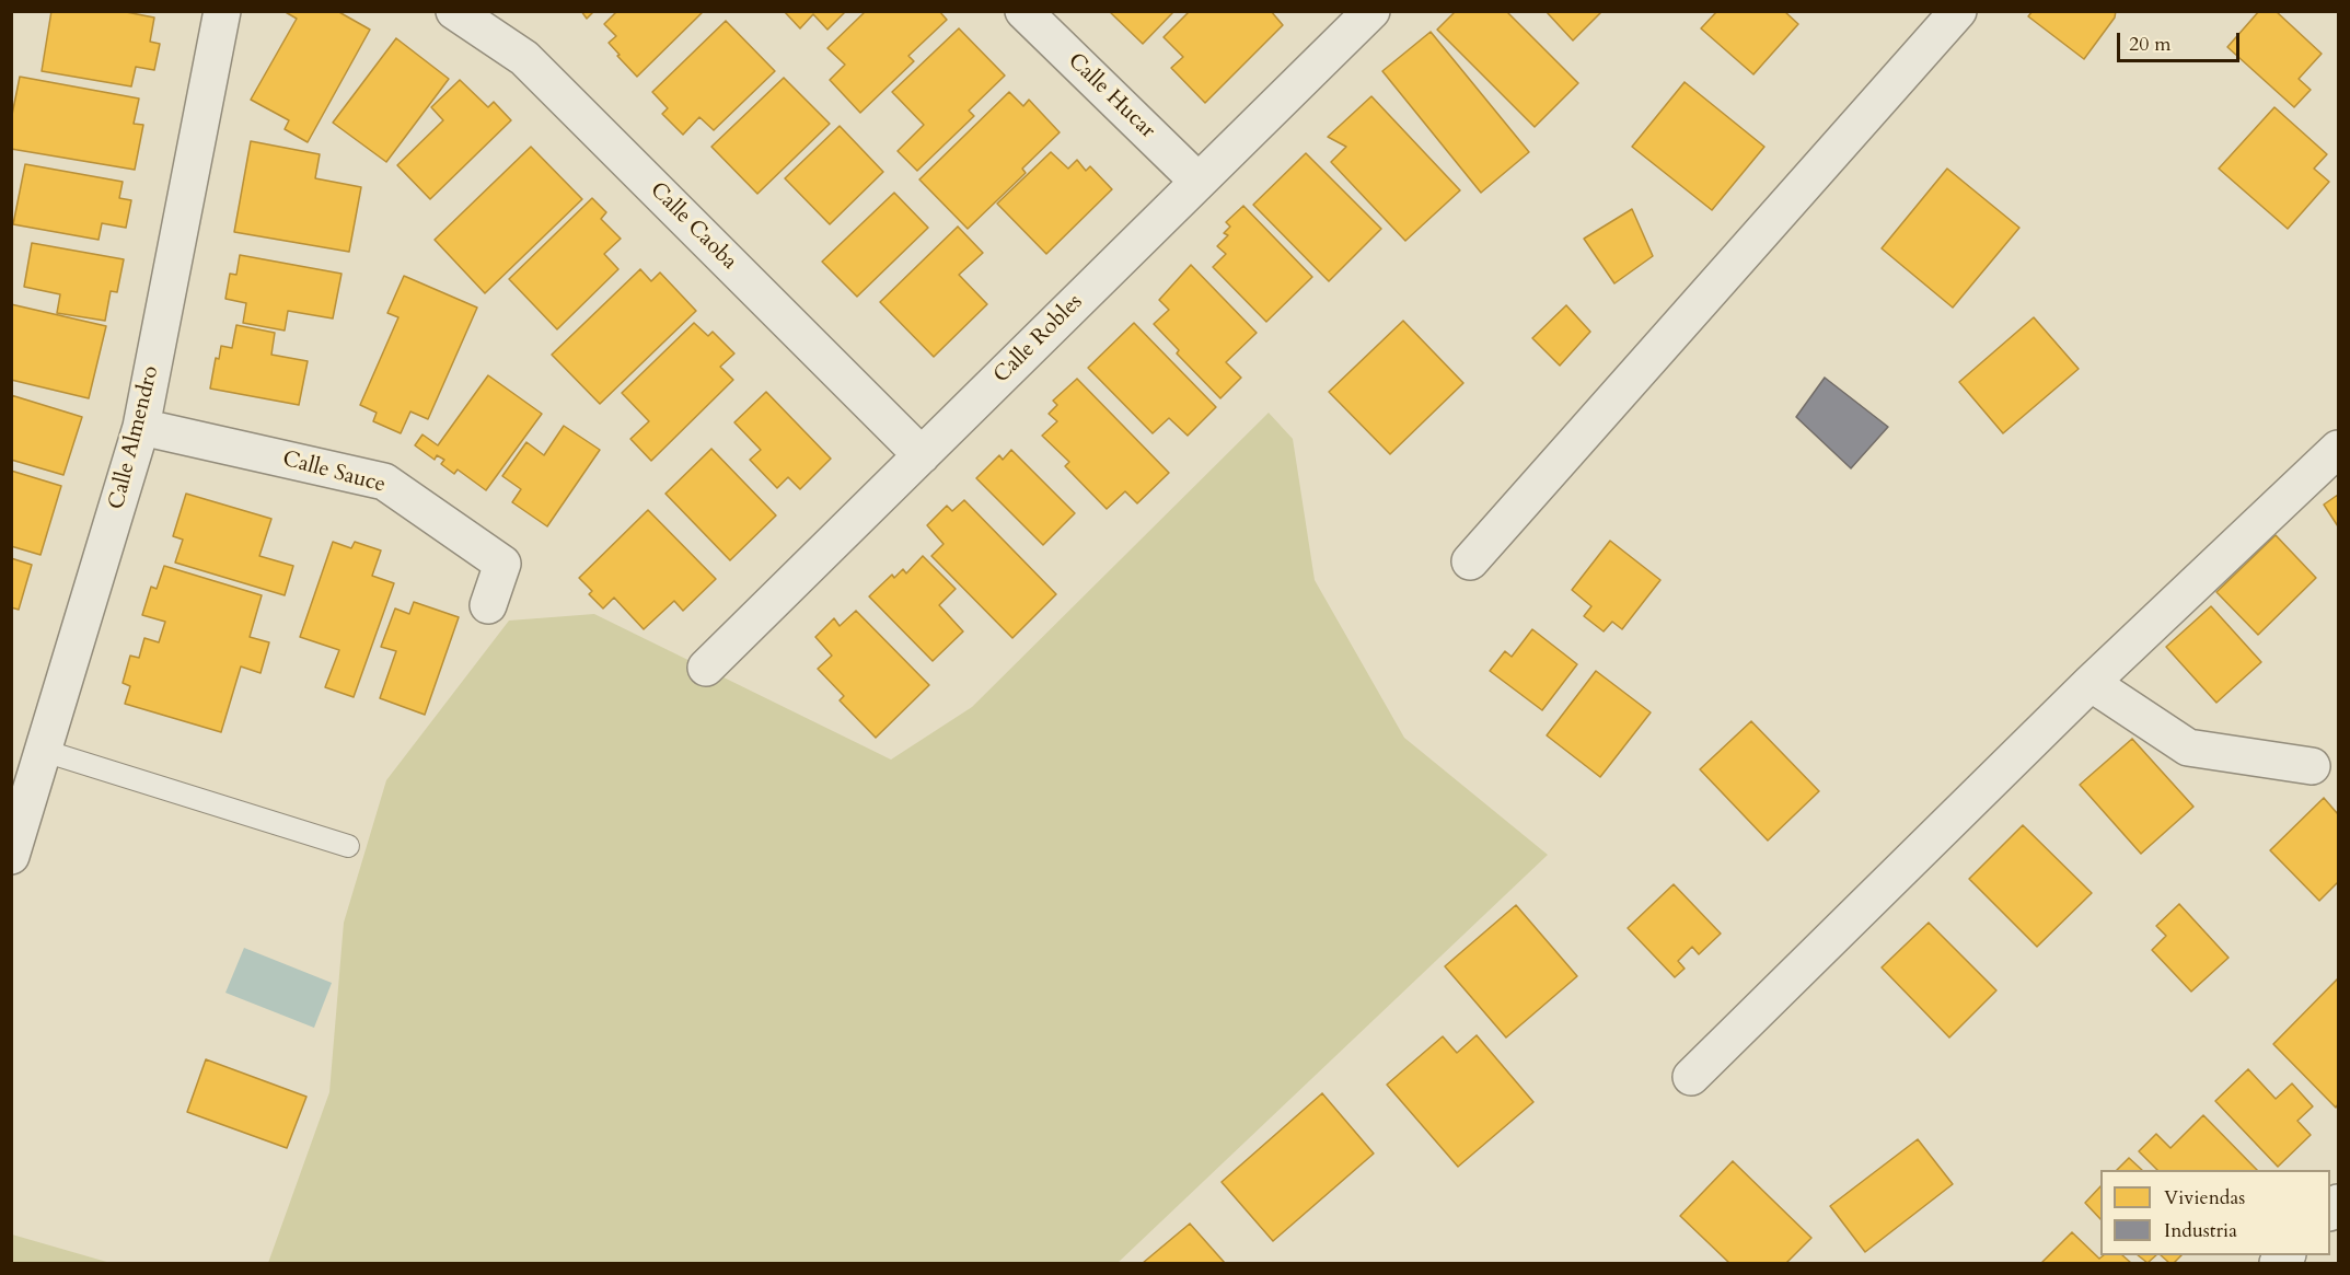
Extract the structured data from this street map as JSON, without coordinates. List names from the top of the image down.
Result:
{
  "streets": {
    "street": [
      "Calle Hucar",
      "Calle Caoba",
      "Calle Robles",
      "Calle Almendro",
      "Calle Sauce"
    ]
  },
  "crossings": [
    ["Calle Hucar", "Calle Robles"],
    ["Calle Caoba", "Calle Robles"],
    ["Calle Almendro", "Calle Sauce"]
  ],
  "legend": ["Viviendas", "Industria"],
  "scale_bar": "20 m"
}
